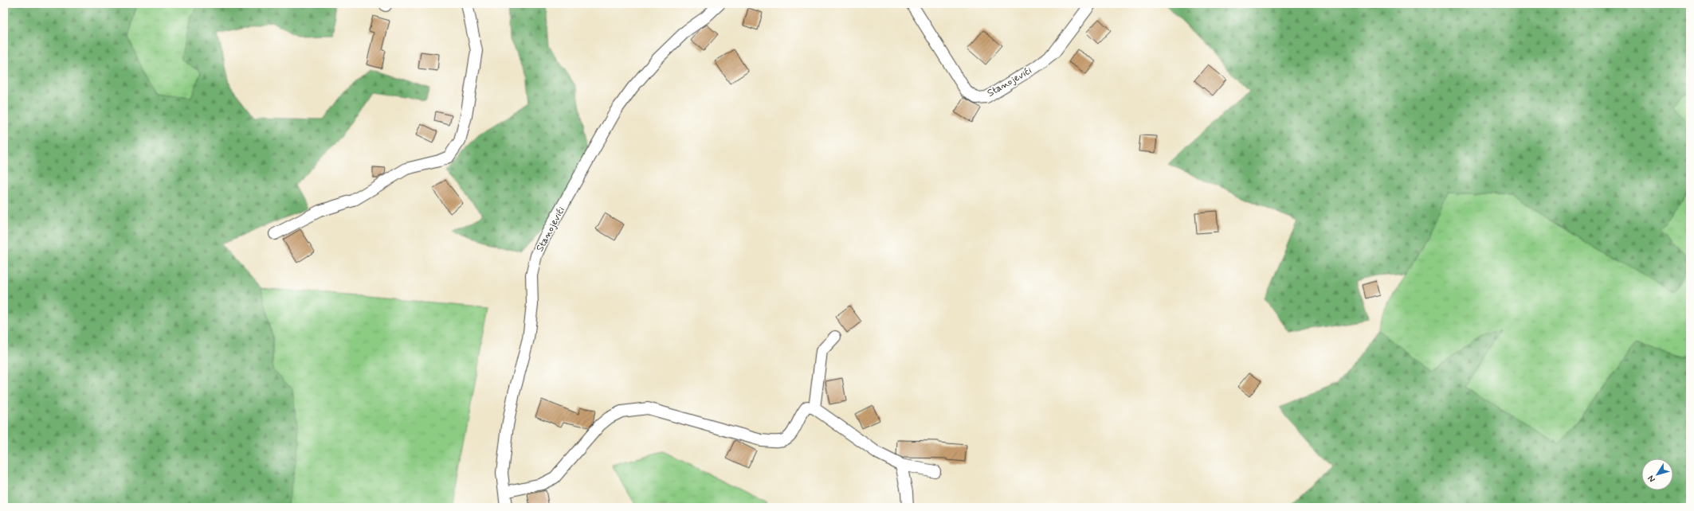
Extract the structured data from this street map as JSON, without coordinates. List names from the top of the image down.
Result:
{
  "streets": {
    "street": ["Stanojevići"]
  },
  "north": "bottom left"
}
